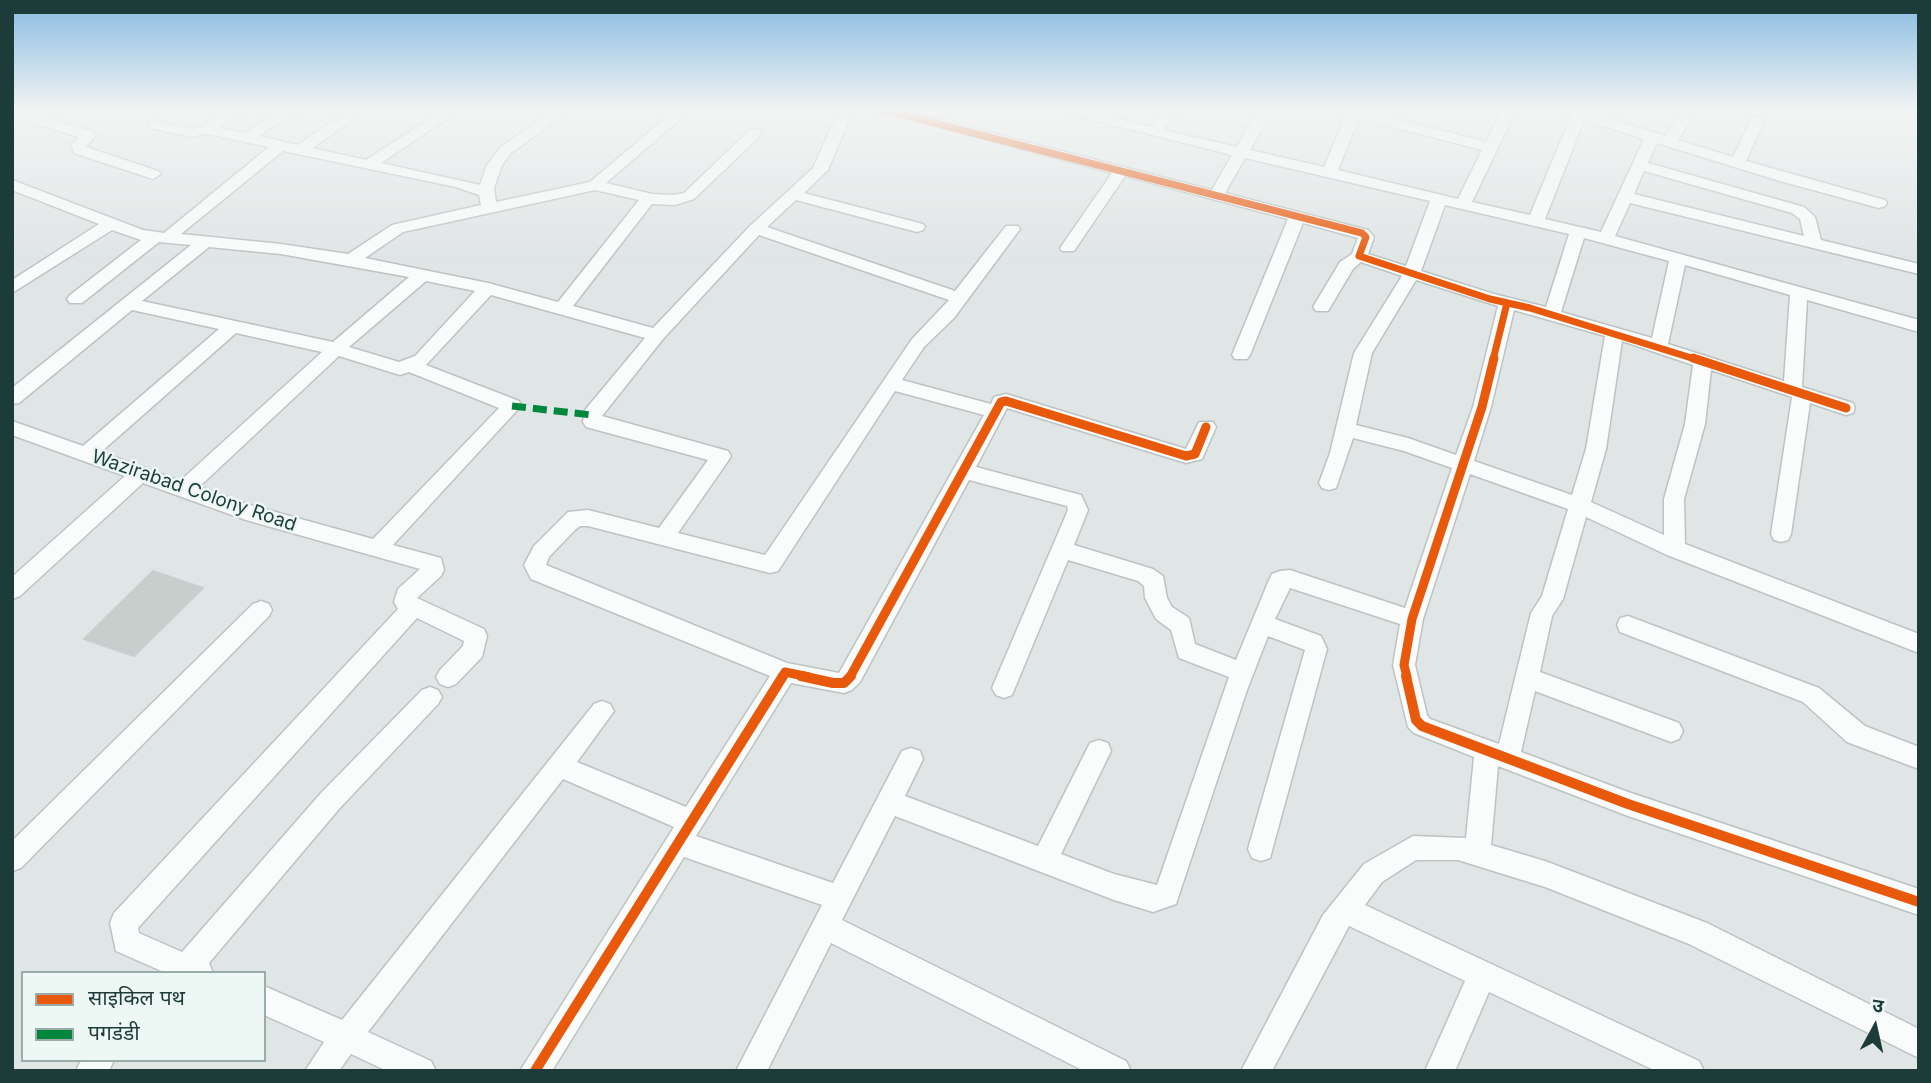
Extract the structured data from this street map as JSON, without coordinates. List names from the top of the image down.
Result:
{
  "streets": {
    "street": ["Wazirabad Colony Road"]
  },
  "legend": ["साइकिल पथ", "पगडंडी"],
  "north": "top"
}
